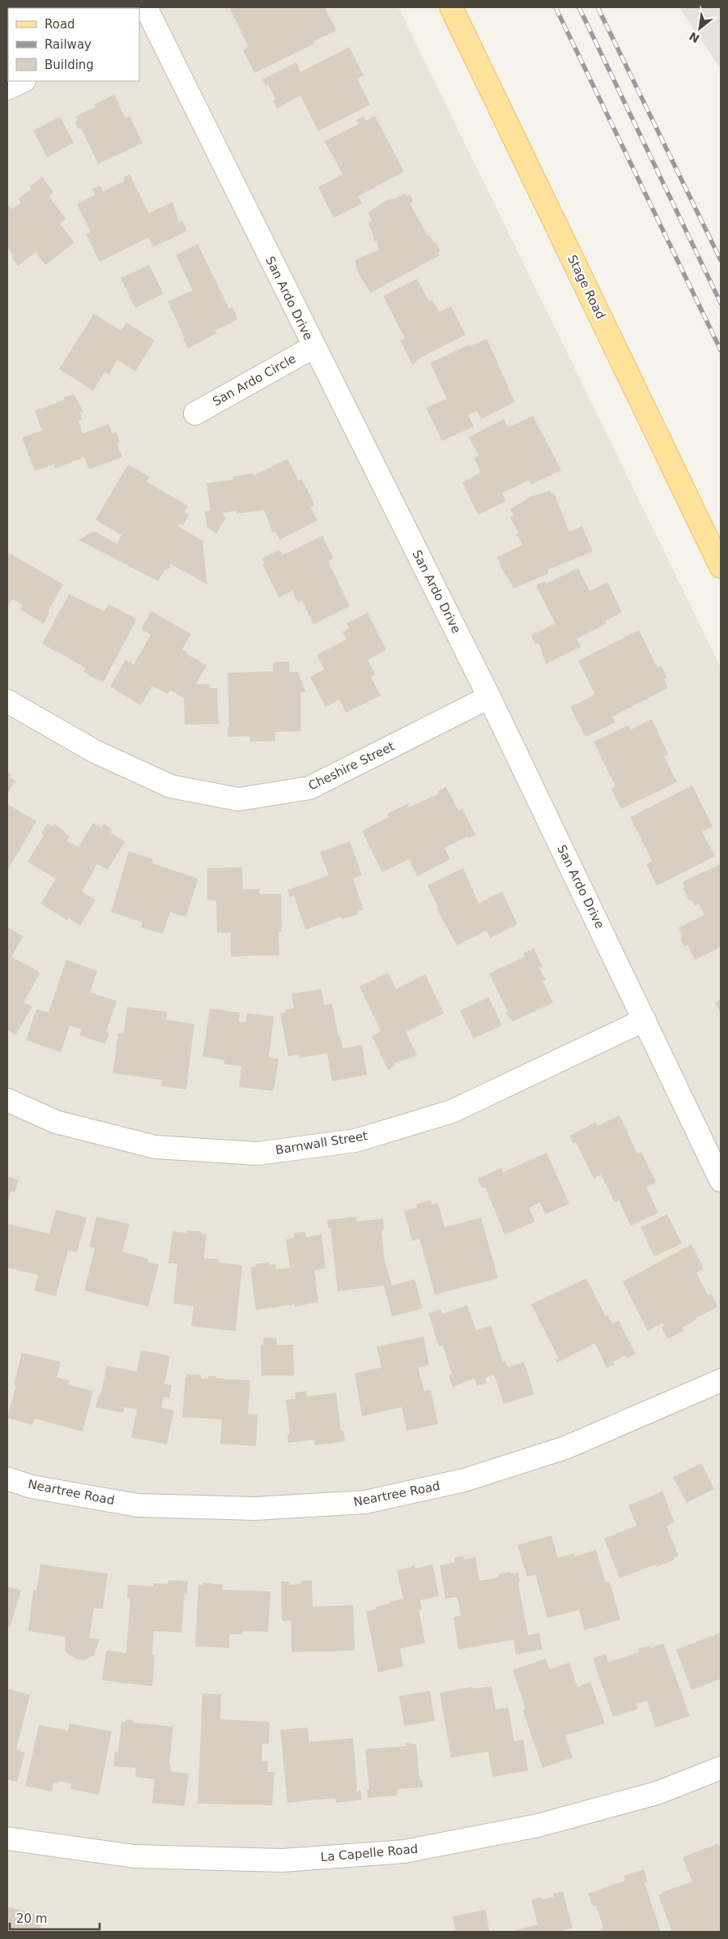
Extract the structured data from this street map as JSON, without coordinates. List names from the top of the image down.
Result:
{
  "streets": {
    "main road": ["Stage Road"],
    "street": [
      "San Ardo Drive",
      "San Ardo Circle",
      "Cheshire Street",
      "Barnwall Street",
      "Neartree Road",
      "La Capelle Road"
    ]
  },
  "crossings": [
    ["San Ardo Drive", "San Ardo Circle"],
    ["San Ardo Drive", "Cheshire Street"],
    ["San Ardo Drive", "Barnwall Street"]
  ],
  "legend": ["Road", "Railway", "Building"],
  "scale_bar": "20 m",
  "north": "bottom left"
}
